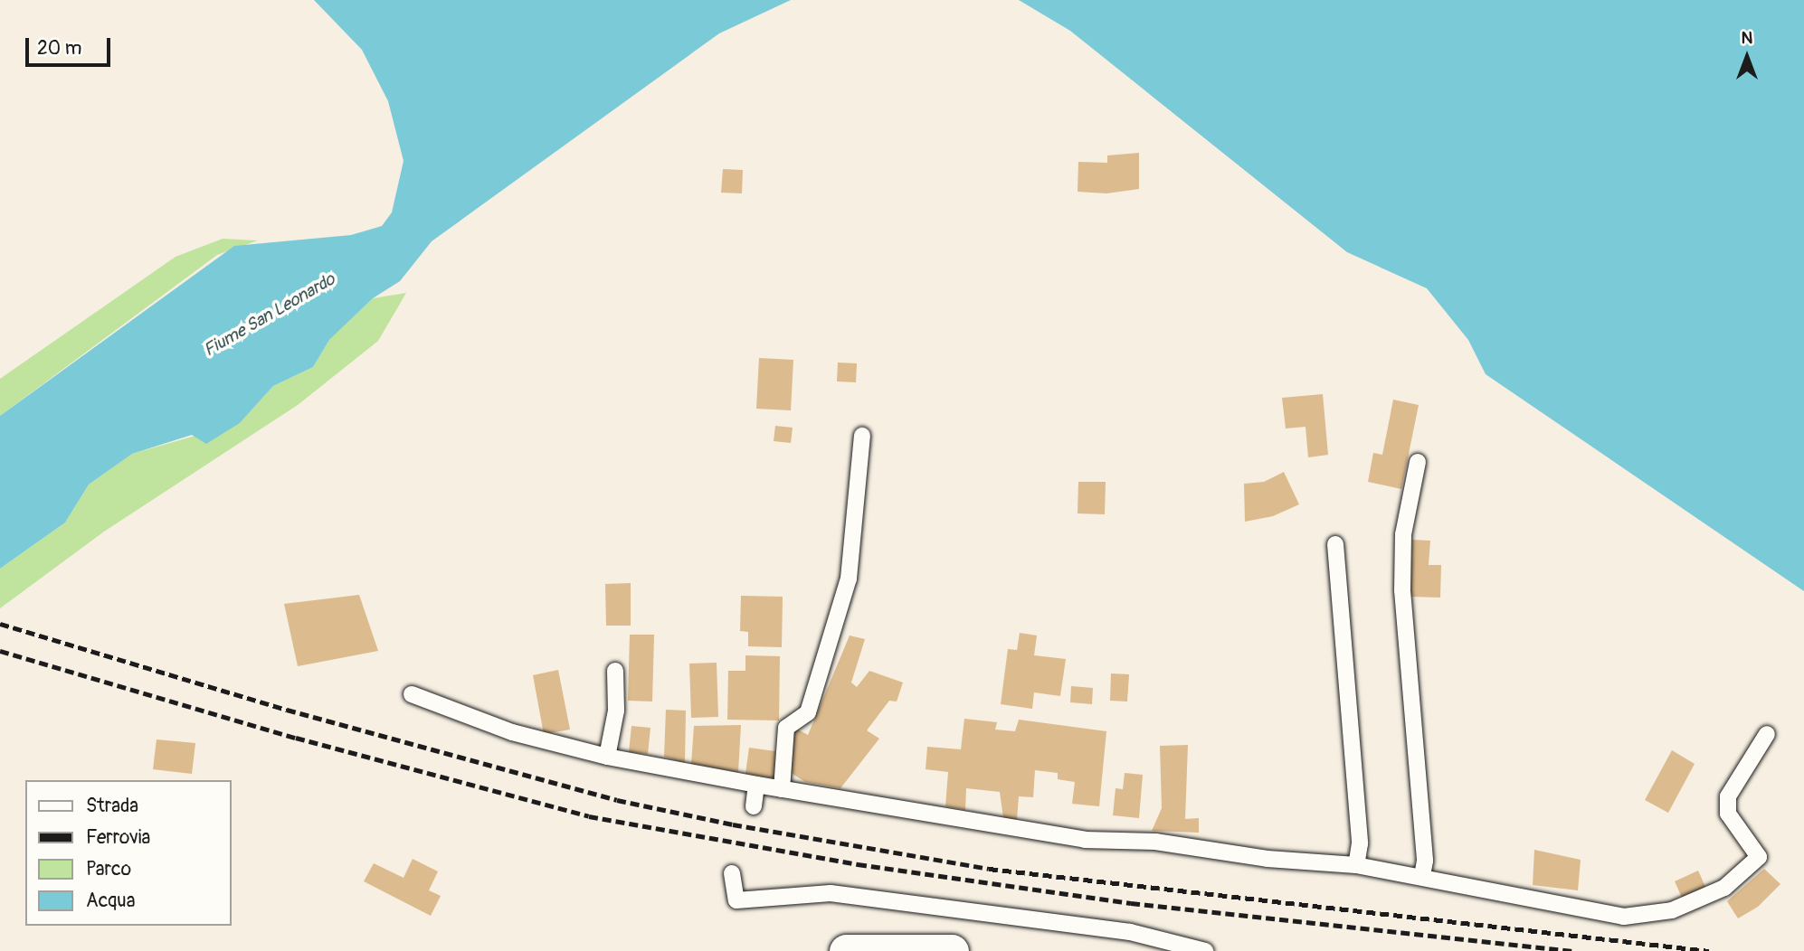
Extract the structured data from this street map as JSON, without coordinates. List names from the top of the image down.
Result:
{
  "water": ["Fiume San Leonardo"],
  "legend": [
    "Strada",
    "Ferrovia",
    "Parco",
    "Acqua"
  ],
  "scale_bar": "20 m",
  "north": "top"
}
